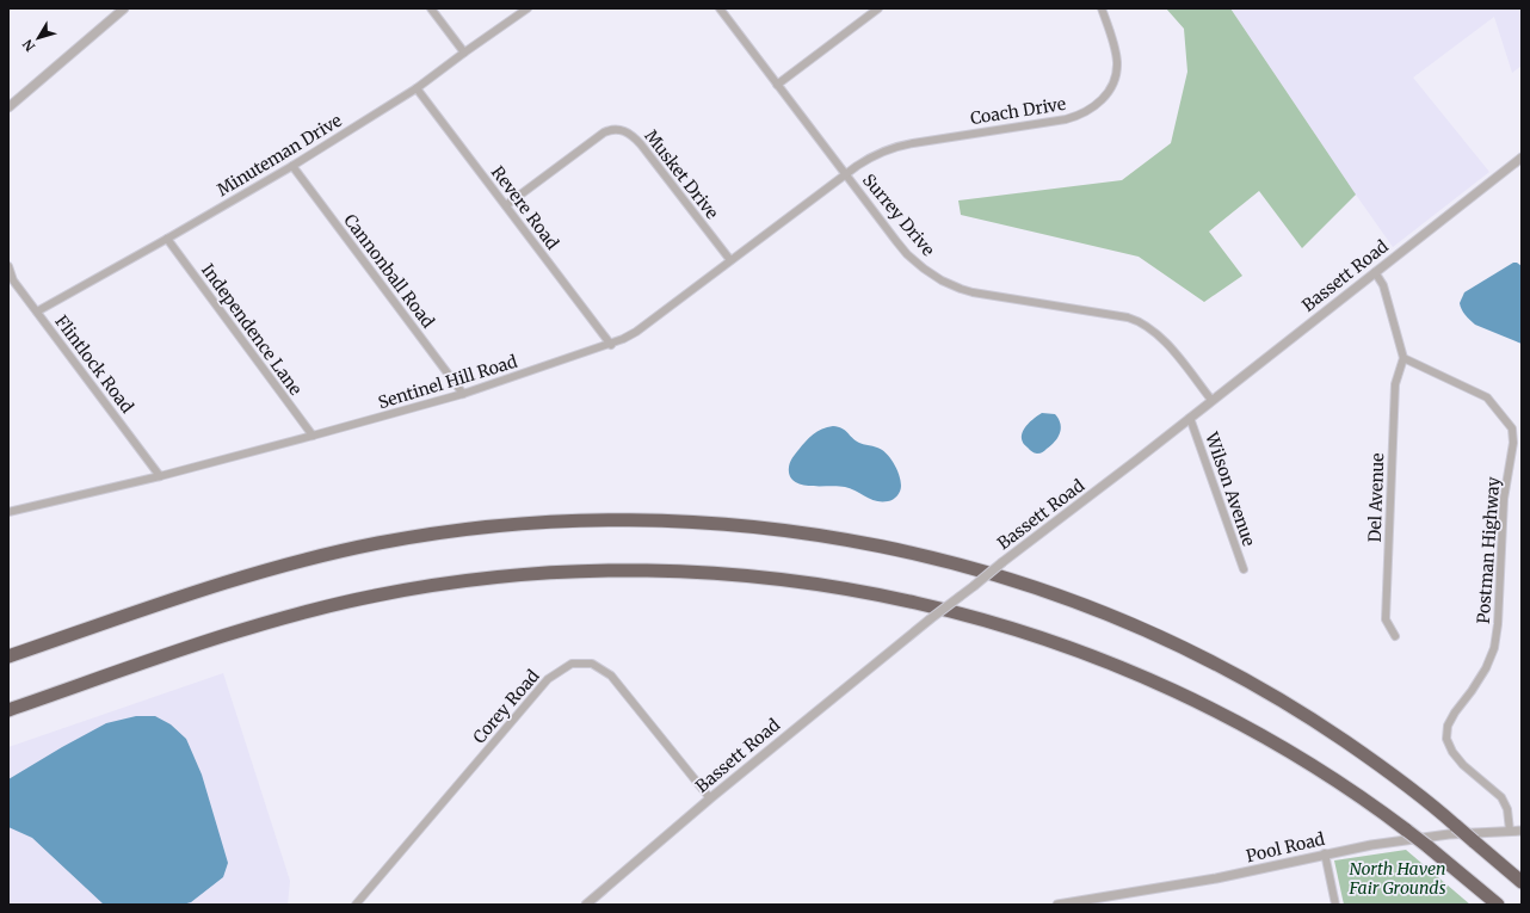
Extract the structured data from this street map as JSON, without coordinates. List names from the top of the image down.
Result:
{
  "streets": {
    "street": [
      "Coach Drive",
      "Minuteman Drive",
      "Musket Drive",
      "Revere Road",
      "Surrey Drive",
      "Cannonball Road",
      "Bassett Road",
      "Independence Lane",
      "Flintlock Road",
      "Sentinel Hill Road",
      "Wilson Avenue",
      "Del Avenue",
      "Postman Highway",
      "Corey Road",
      "Pool Road"
    ]
  },
  "crossings": [
    ["Coach Drive", "Surrey Drive"],
    ["Coach Drive", "Sentinel Hill Road"],
    ["Minuteman Drive", "Revere Road"],
    ["Minuteman Drive", "Cannonball Road"],
    ["Minuteman Drive", "Independence Lane"],
    ["Minuteman Drive", "Flintlock Road"],
    ["Musket Drive", "Revere Road"],
    ["Musket Drive", "Sentinel Hill Road"],
    ["Revere Road", "Sentinel Hill Road"],
    ["Surrey Drive", "Bassett Road"],
    ["Surrey Drive", "Sentinel Hill Road"],
    ["Cannonball Road", "Sentinel Hill Road"],
    ["Bassett Road", "Wilson Avenue"],
    ["Bassett Road", "Corey Road"],
    ["Independence Lane", "Sentinel Hill Road"],
    ["Flintlock Road", "Sentinel Hill Road"],
    ["Postman Highway", "Pool Road"]
  ],
  "parks": ["North Haven Fair Grounds"],
  "north": "bottom left"
}
